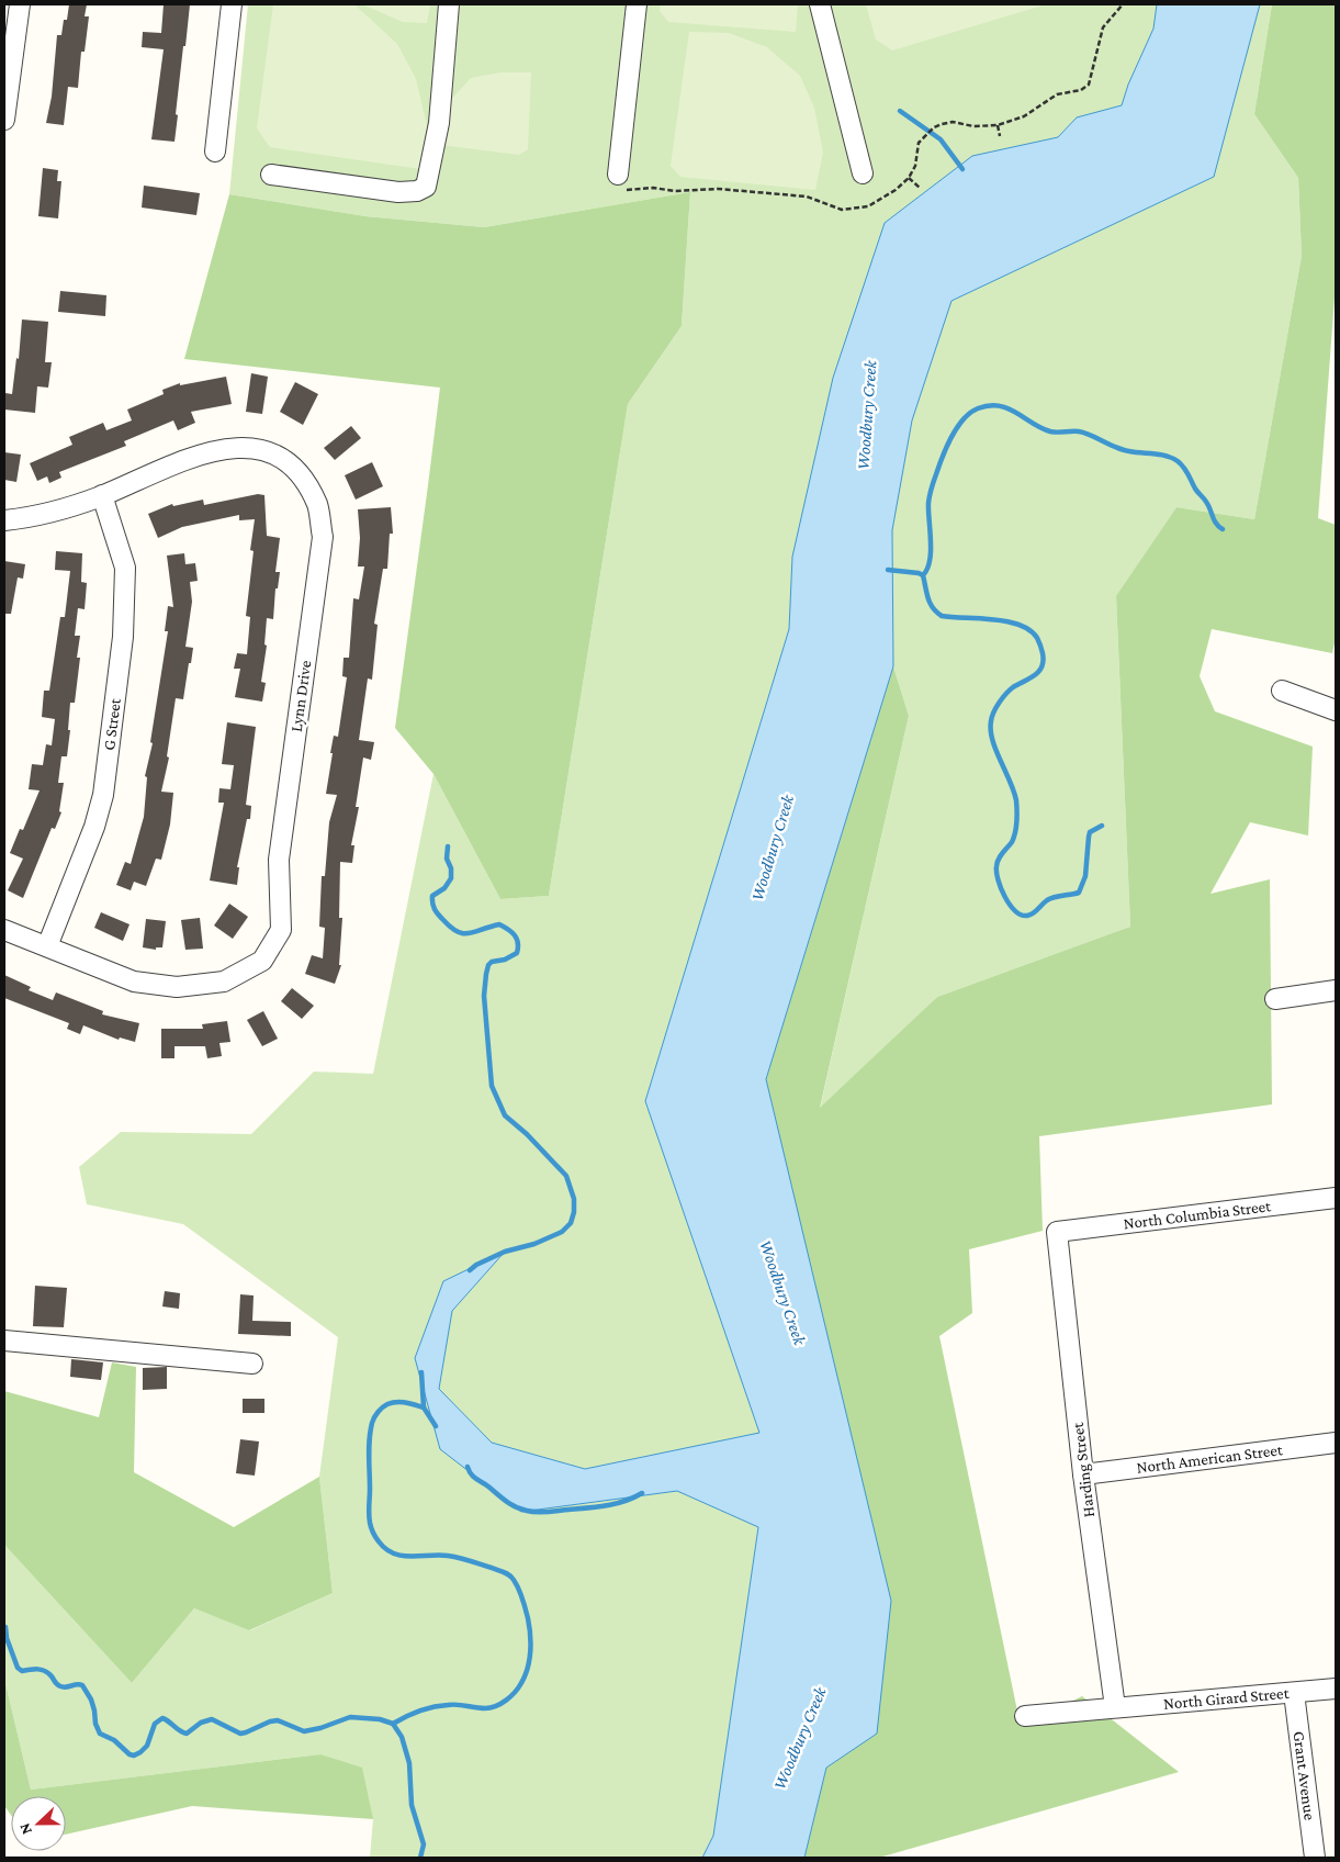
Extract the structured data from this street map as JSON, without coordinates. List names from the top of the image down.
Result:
{
  "streets": {
    "street": [
      "Lynn Drive",
      "G Street",
      "North Columbia Street",
      "North American Street",
      "Harding Street",
      "North Girard Street",
      "Grant Avenue"
    ]
  },
  "crossings": [
    ["Lynn Drive", "G Street"],
    ["North Columbia Street", "Harding Street"],
    ["North American Street", "Harding Street"],
    ["Harding Street", "North Girard Street"],
    ["North Girard Street", "Grant Avenue"]
  ],
  "water": ["Woodbury Creek"],
  "north": "left"
}
